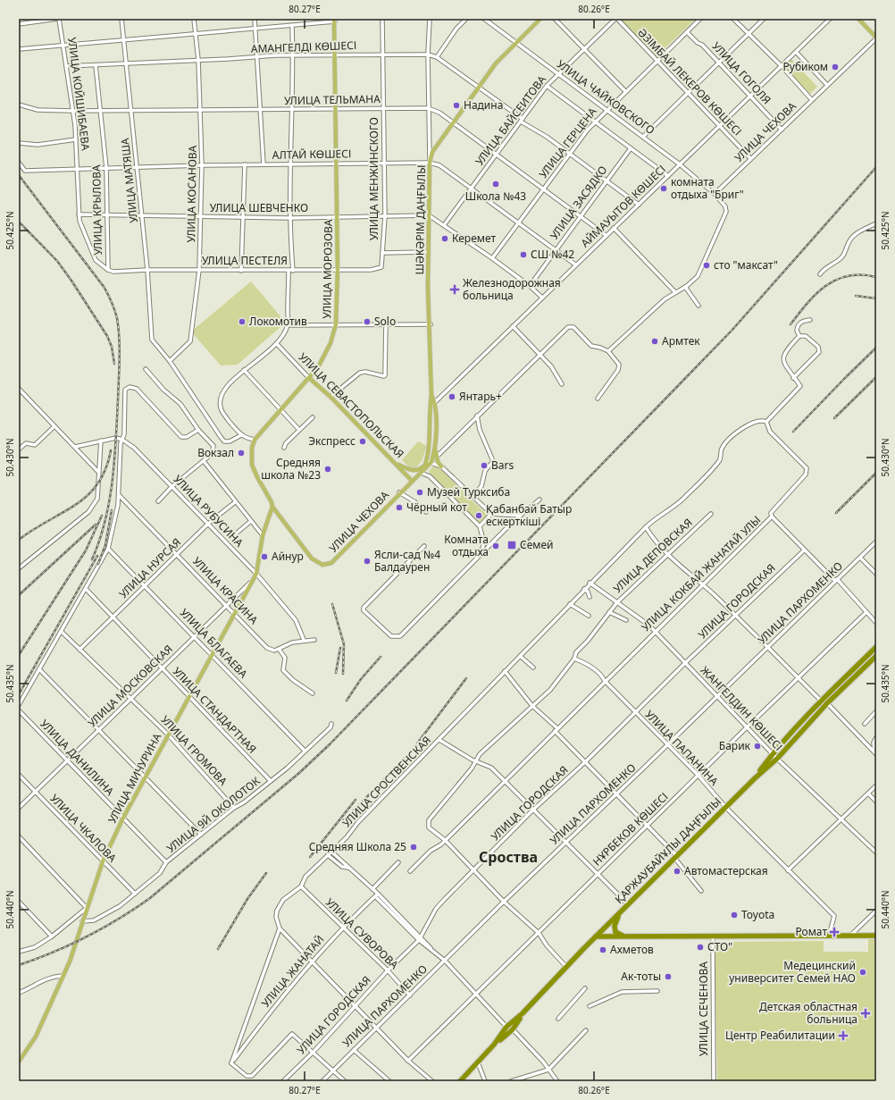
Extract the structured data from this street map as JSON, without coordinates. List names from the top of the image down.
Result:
{
  "streets": {
    "highway": ["ҚАРЖАУБАЙҰЛЫ ДАҢҒЫЛЫ"],
    "main road": [
      "УЛИЦА ЧЕХОВА",
      "ШӘКӘРІМ ДАҢҒЫЛЫ",
      "УЛИЦА МОРОЗОВА",
      "УЛИЦА СЕВАСТОПОЛЬСКАЯ",
      "УЛИЦА МИЧУРИНА"
    ],
    "street": [
      "АМАНГЕЛДІ КӨШЕСІ",
      "УЛИЦА ГОГОЛЯ",
      "ӘЗІМБАЙ ЛЕКЕРОВ КӨШЕСІ",
      "УЛИЦА КОЙШИБАЕВА",
      "УЛИЦА ЧАЙКОВСКОГО",
      "УЛИЦА ТЕЛЬМАНА",
      "УЛИЦА БАЙСЕИТОВА",
      "УЛИЦА ГЕРЦЕНА",
      "АЛТАЙ КӨШЕСІ",
      "УЛИЦА МЕНЖИНСКОГО",
      "УЛИЦА МАТЯША",
      "УЛИЦА КОСАНОВА",
      "УЛИЦА ЗАСЯДКО",
      "АЙМАУЫТОВ КӨШЕСІ",
      "УЛИЦА ШЕВЧЕНКО",
      "УЛИЦА КРЫЛОВА",
      "УЛИЦА ПЕСТЕЛЯ",
      "УЛИЦА РУБУСИНА",
      "УЛИЦА ДЕПОВСКАЯ",
      "УЛИЦА НУРСАЯ",
      "УЛИЦА КОКБАЙ ЖАНАТАЙ УЛЫ",
      "УЛИЦА КРАСИНА",
      "УЛИЦА ГОРОДСКАЯ",
      "УЛИЦА ПАРХОМЕНКО",
      "УЛИЦА БЛАГАЕВА",
      "УЛИЦА МОСКОВСКАЯ",
      "ЖАНГЕЛДИН КӨШЕСІ",
      "УЛИЦА СТАНДАРТНАЯ",
      "УЛИЦА ПАПАНИНА",
      "УЛИЦА ГРОМОВА",
      "УЛИЦА ДАНИЛИНА",
      "УЛИЦА СРОСТВЕНСКАЯ",
      "УЛИЦА 9Й ОКОЛОТОК",
      "УЛИЦА ЧКАЛОВА",
      "НҰРБЕКОВ КӨШЕСІ",
      "УЛИЦА СУВОРОВА",
      "УЛИЦА ЖАНАТАЙ",
      "УЛИЦА СЕЧЕНОВА"
    ]
  },
  "crossings": [
    ["АМАНГЕЛДІ КӨШЕСІ", "УЛИЦА КОЙШИБАЕВА"],
    ["АМАНГЕЛДІ КӨШЕСІ", "УЛИЦА БАЙСЕИТОВА"],
    ["АМАНГЕЛДІ КӨШЕСІ", "УЛИЦА ГЕРЦЕНА"],
    ["АМАНГЕЛДІ КӨШЕСІ", "УЛИЦА МЕНЖИНСКОГО"],
    ["АМАНГЕЛДІ КӨШЕСІ", "УЛИЦА МАТЯША"],
    ["АМАНГЕЛДІ КӨШЕСІ", "УЛИЦА КОСАНОВА"],
    ["АМАНГЕЛДІ КӨШЕСІ", "УЛИЦА ЗАСЯДКО"],
    ["АМАНГЕЛДІ КӨШЕСІ", "АЙМАУЫТОВ КӨШЕСІ"],
    ["АМАНГЕЛДІ КӨШЕСІ", "УЛИЦА КРЫЛОВА"],
    ["АМАНГЕЛДІ КӨШЕСІ", "ШӘКӘРІМ ДАҢҒЫЛЫ"],
    ["АМАНГЕЛДІ КӨШЕСІ", "УЛИЦА МОРОЗОВА"],
    ["УЛИЦА ГОГОЛЯ", "УЛИЦА ЧЕХОВА"],
    ["УЛИЦА ГОГОЛЯ", "УЛИЦА ГЕРЦЕНА"],
    ["УЛИЦА ГОГОЛЯ", "АЙМАУЫТОВ КӨШЕСІ"],
    ["ӘЗІМБАЙ ЛЕКЕРОВ КӨШЕСІ", "УЛИЦА БАЙСЕИТОВА"],
    ["ӘЗІМБАЙ ЛЕКЕРОВ КӨШЕСІ", "УЛИЦА ЧЕХОВА"],
    ["ӘЗІМБАЙ ЛЕКЕРОВ КӨШЕСІ", "УЛИЦА ГЕРЦЕНА"],
    ["ӘЗІМБАЙ ЛЕКЕРОВ КӨШЕСІ", "АЙМАУЫТОВ КӨШЕСІ"],
    ["УЛИЦА КОЙШИБАЕВА", "УЛИЦА ТЕЛЬМАНА"],
    ["УЛИЦА КОЙШИБАЕВА", "АЛТАЙ КӨШЕСІ"],
    ["УЛИЦА КОЙШИБАЕВА", "УЛИЦА ШЕВЧЕНКО"],
    ["УЛИЦА КОЙШИБАЕВА", "УЛИЦА КРЫЛОВА"],
    ["УЛИЦА КОЙШИБАЕВА", "УЛИЦА ПЕСТЕЛЯ"],
    ["УЛИЦА ЧАЙКОВСКОГО", "УЛИЦА БАЙСЕИТОВА"],
    ["УЛИЦА ЧАЙКОВСКОГО", "УЛИЦА ЧЕХОВА"],
    ["УЛИЦА ЧАЙКОВСКОГО", "УЛИЦА ГЕРЦЕНА"],
    ["УЛИЦА ЧАЙКОВСКОГО", "АЙМАУЫТОВ КӨШЕСІ"],
    ["УЛИЦА ЧАЙКОВСКОГО", "ШӘКӘРІМ ДАҢҒЫЛЫ"],
    ["УЛИЦА ТЕЛЬМАНА", "УЛИЦА БАЙСЕИТОВА"],
    ["УЛИЦА ТЕЛЬМАНА", "УЛИЦА ГЕРЦЕНА"],
    ["УЛИЦА ТЕЛЬМАНА", "УЛИЦА МЕНЖИНСКОГО"],
    ["УЛИЦА ТЕЛЬМАНА", "УЛИЦА МАТЯША"],
    ["УЛИЦА ТЕЛЬМАНА", "УЛИЦА КОСАНОВА"],
    ["УЛИЦА ТЕЛЬМАНА", "УЛИЦА ЗАСЯДКО"],
    ["УЛИЦА ТЕЛЬМАНА", "АЙМАУЫТОВ КӨШЕСІ"],
    ["УЛИЦА ТЕЛЬМАНА", "УЛИЦА КРЫЛОВА"],
    ["УЛИЦА ТЕЛЬМАНА", "ШӘКӘРІМ ДАҢҒЫЛЫ"],
    ["УЛИЦА ТЕЛЬМАНА", "УЛИЦА МОРОЗОВА"],
    ["УЛИЦА БАЙСЕИТОВА", "АЛТАЙ КӨШЕСІ"],
    ["УЛИЦА ЧЕХОВА", "ШӘКӘРІМ ДАҢҒЫЛЫ"],
    ["УЛИЦА ЧЕХОВА", "УЛИЦА СЕВАСТОПОЛЬСКАЯ"],
    ["УЛИЦА ЧЕХОВА", "УЛИЦА МИЧУРИНА"],
    ["УЛИЦА ГЕРЦЕНА", "АЛТАЙ КӨШЕСІ"],
    ["АЛТАЙ КӨШЕСІ", "УЛИЦА МЕНЖИНСКОГО"],
    ["АЛТАЙ КӨШЕСІ", "УЛИЦА МАТЯША"],
    ["АЛТАЙ КӨШЕСІ", "УЛИЦА КОСАНОВА"],
    ["АЛТАЙ КӨШЕСІ", "УЛИЦА ЗАСЯДКО"],
    ["АЛТАЙ КӨШЕСІ", "АЙМАУЫТОВ КӨШЕСІ"],
    ["АЛТАЙ КӨШЕСІ", "УЛИЦА КРЫЛОВА"],
    ["АЛТАЙ КӨШЕСІ", "ШӘКӘРІМ ДАҢҒЫЛЫ"],
    ["АЛТАЙ КӨШЕСІ", "УЛИЦА МОРОЗОВА"],
    ["УЛИЦА МЕНЖИНСКОГО", "УЛИЦА ШЕВЧЕНКО"],
    ["УЛИЦА МЕНЖИНСКОГО", "ШӘКӘРІМ ДАҢҒЫЛЫ"],
    ["УЛИЦА МЕНЖИНСКОГО", "УЛИЦА ПЕСТЕЛЯ"],
    ["УЛИЦА МАТЯША", "УЛИЦА КОСАНОВА"],
    ["УЛИЦА МАТЯША", "УЛИЦА ШЕВЧЕНКО"],
    ["УЛИЦА МАТЯША", "УЛИЦА ПЕСТЕЛЯ"],
    ["УЛИЦА КОСАНОВА", "УЛИЦА ШЕВЧЕНКО"],
    ["УЛИЦА КОСАНОВА", "УЛИЦА ПЕСТЕЛЯ"],
    ["АЙМАУЫТОВ КӨШЕСІ", "ШӘКӘРІМ ДАҢҒЫЛЫ"],
    ["УЛИЦА ШЕВЧЕНКО", "УЛИЦА КРЫЛОВА"],
    ["УЛИЦА ШЕВЧЕНКО", "ШӘКӘРІМ ДАҢҒЫЛЫ"],
    ["УЛИЦА ШЕВЧЕНКО", "УЛИЦА МОРОЗОВА"],
    ["УЛИЦА КРЫЛОВА", "УЛИЦА ПЕСТЕЛЯ"],
    ["УЛИЦА ПЕСТЕЛЯ", "УЛИЦА МОРОЗОВА"],
    ["УЛИЦА МОРОЗОВА", "УЛИЦА СЕВАСТОПОЛЬСКАЯ"],
    ["УЛИЦА РУБУСИНА", "УЛИЦА НУРСАЯ"],
    ["УЛИЦА РУБУСИНА", "УЛИЦА МИЧУРИНА"],
    ["УЛИЦА ДЕПОВСКАЯ", "УЛИЦА КОКБАЙ ЖАНАТАЙ УЛЫ"],
    ["УЛИЦА ДЕПОВСКАЯ", "ЖАНГЕЛДИН КӨШЕСІ"],
    ["УЛИЦА ДЕПОВСКАЯ", "УЛИЦА ПАПАНИНА"],
    ["УЛИЦА НУРСАЯ", "УЛИЦА КРАСИНА"],
    ["УЛИЦА НУРСАЯ", "УЛИЦА БЛАГАЕВА"],
    ["УЛИЦА НУРСАЯ", "УЛИЦА СТАНДАРТНАЯ"],
    ["УЛИЦА НУРСАЯ", "УЛИЦА ГРОМОВА"],
    ["УЛИЦА КОКБАЙ ЖАНАТАЙ УЛЫ", "ЖАНГЕЛДИН КӨШЕСІ"],
    ["УЛИЦА КОКБАЙ ЖАНАТАЙ УЛЫ", "УЛИЦА ПАПАНИНА"],
    ["УЛИЦА КОКБАЙ ЖАНАТАЙ УЛЫ", "УЛИЦА СРОСТВЕНСКАЯ"],
    ["УЛИЦА КРАСИНА", "УЛИЦА МОСКОВСКАЯ"],
    ["УЛИЦА КРАСИНА", "УЛИЦА МИЧУРИНА"],
    ["УЛИЦА ГОРОДСКАЯ", "ЖАНГЕЛДИН КӨШЕСІ"],
    ["УЛИЦА ГОРОДСКАЯ", "УЛИЦА ПАПАНИНА"],
    ["УЛИЦА ГОРОДСКАЯ", "УЛИЦА СУВОРОВА"],
    ["УЛИЦА ПАРХОМЕНКО", "ЖАНГЕЛДИН КӨШЕСІ"],
    ["УЛИЦА ПАРХОМЕНКО", "УЛИЦА ПАПАНИНА"],
    ["УЛИЦА ПАРХОМЕНКО", "УЛИЦА СУВОРОВА"],
    ["УЛИЦА БЛАГАЕВА", "УЛИЦА МОСКОВСКАЯ"],
    ["УЛИЦА БЛАГАЕВА", "УЛИЦА МИЧУРИНА"],
    ["УЛИЦА БЛАГАЕВА", "УЛИЦА 9Й ОКОЛОТОК"],
    ["УЛИЦА МОСКОВСКАЯ", "УЛИЦА СТАНДАРТНАЯ"],
    ["УЛИЦА МОСКОВСКАЯ", "УЛИЦА ГРОМОВА"],
    ["УЛИЦА МОСКОВСКАЯ", "УЛИЦА ДАНИЛИНА"],
    ["УЛИЦА МОСКОВСКАЯ", "УЛИЦА МИЧУРИНА"],
    ["УЛИЦА МОСКОВСКАЯ", "УЛИЦА ЧКАЛОВА"],
    ["ЖАНГЕЛДИН КӨШЕСІ", "УЛИЦА СРОСТВЕНСКАЯ"],
    ["ЖАНГЕЛДИН КӨШЕСІ", "НҰРБЕКОВ КӨШЕСІ"],
    ["ЖАНГЕЛДИН КӨШЕСІ", "ҚАРЖАУБАЙҰЛЫ ДАҢҒЫЛЫ"],
    ["УЛИЦА СТАНДАРТНАЯ", "УЛИЦА МИЧУРИНА"],
    ["УЛИЦА СТАНДАРТНАЯ", "УЛИЦА 9Й ОКОЛОТОК"],
    ["УЛИЦА ПАПАНИНА", "НҰРБЕКОВ КӨШЕСІ"],
    ["УЛИЦА ПАПАНИНА", "ҚАРЖАУБАЙҰЛЫ ДАҢҒЫЛЫ"],
    ["УЛИЦА ГРОМОВА", "УЛИЦА МИЧУРИНА"],
    ["УЛИЦА ГРОМОВА", "УЛИЦА 9Й ОКОЛОТОК"],
    ["УЛИЦА ДАНИЛИНА", "УЛИЦА МИЧУРИНА"],
    ["УЛИЦА ДАНИЛИНА", "УЛИЦА 9Й ОКОЛОТОК"],
    ["УЛИЦА МИЧУРИНА", "УЛИЦА 9Й ОКОЛОТОК"],
    ["УЛИЦА МИЧУРИНА", "УЛИЦА ЧКАЛОВА"],
    ["УЛИЦА СРОСТВЕНСКАЯ", "УЛИЦА СУВОРОВА"],
    ["УЛИЦА СРОСТВЕНСКАЯ", "УЛИЦА ЖАНАТАЙ"],
    ["УЛИЦА 9Й ОКОЛОТОК", "УЛИЦА ЧКАЛОВА"],
    ["УЛИЦА СУВОРОВА", "УЛИЦА ЖАНАТАЙ"]
  ],
  "districts": ["Сроства"],
  "places": {
    "other": [
      "Рубиком",
      "Надина",
      "Школа №43",
      "комната отдыха \"Бриг\"",
      "Керемет",
      "СШ №42",
      "сто \"максат\"",
      "Локомотив",
      "Solo",
      "Армтек",
      "Янтарь+",
      "Экспресс",
      "Вокзал",
      "Bars",
      "Средняя школа №23",
      "Музей Турксиба",
      "Чёрный кот",
      "Қабанбай Батыр ескерткіші",
      "Комната отдыха",
      "Айнур",
      "Ясли-сад №4 Балдаурен",
      "Барик",
      "Средняя Школа 25",
      "Автомастерская",
      "Toyota",
      "СТО\"",
      "Ахметов",
      "Медецинский университет Семей НАО",
      "Ак-тоты"
    ],
    "health": [
      "Железнодорожная больница",
      "Ромат",
      "Детская областная больница",
      "Центр Реабилитации"
    ],
    "transit": ["Семей"]
  },
  "coordinates": [
    "80.27°E",
    "80.26°E",
    "50.425°N",
    "50.430°N",
    "50.435°N",
    "50.440°N"
  ]
}
